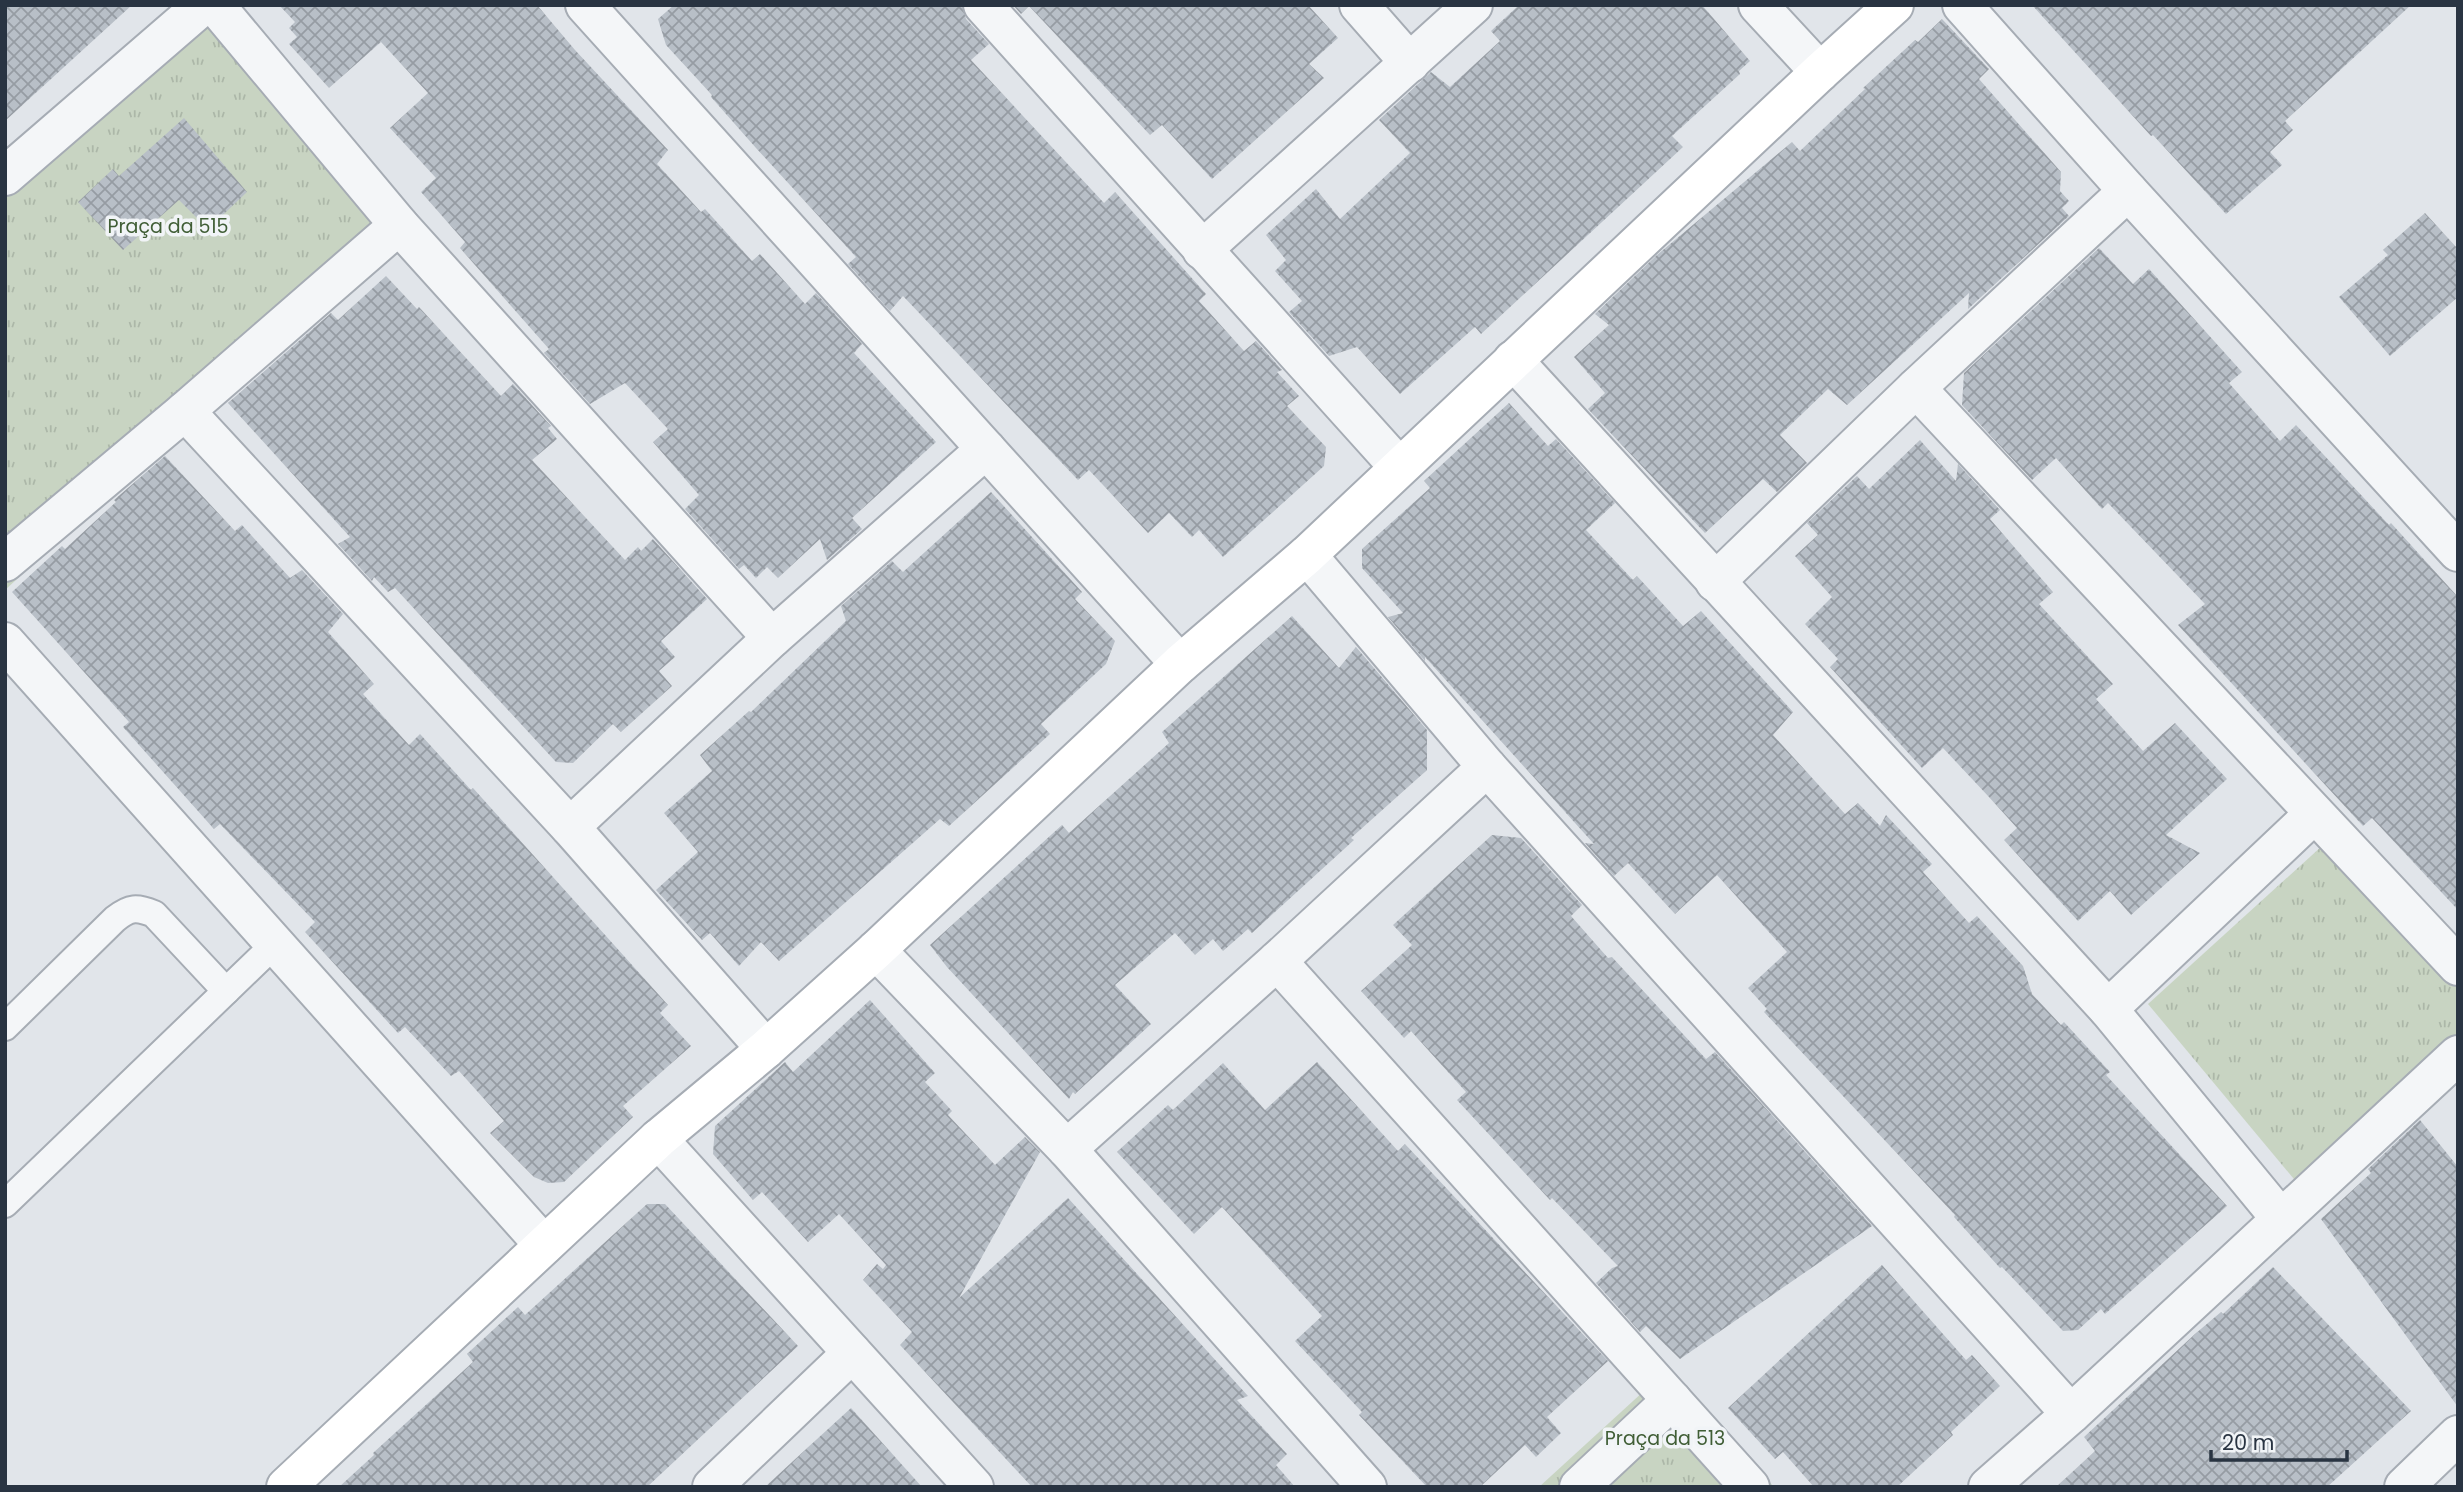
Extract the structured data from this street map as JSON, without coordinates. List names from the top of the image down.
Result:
{
  "parks": ["Praça da 515", "Praça da 513"],
  "scale_bar": "20 m"
}
